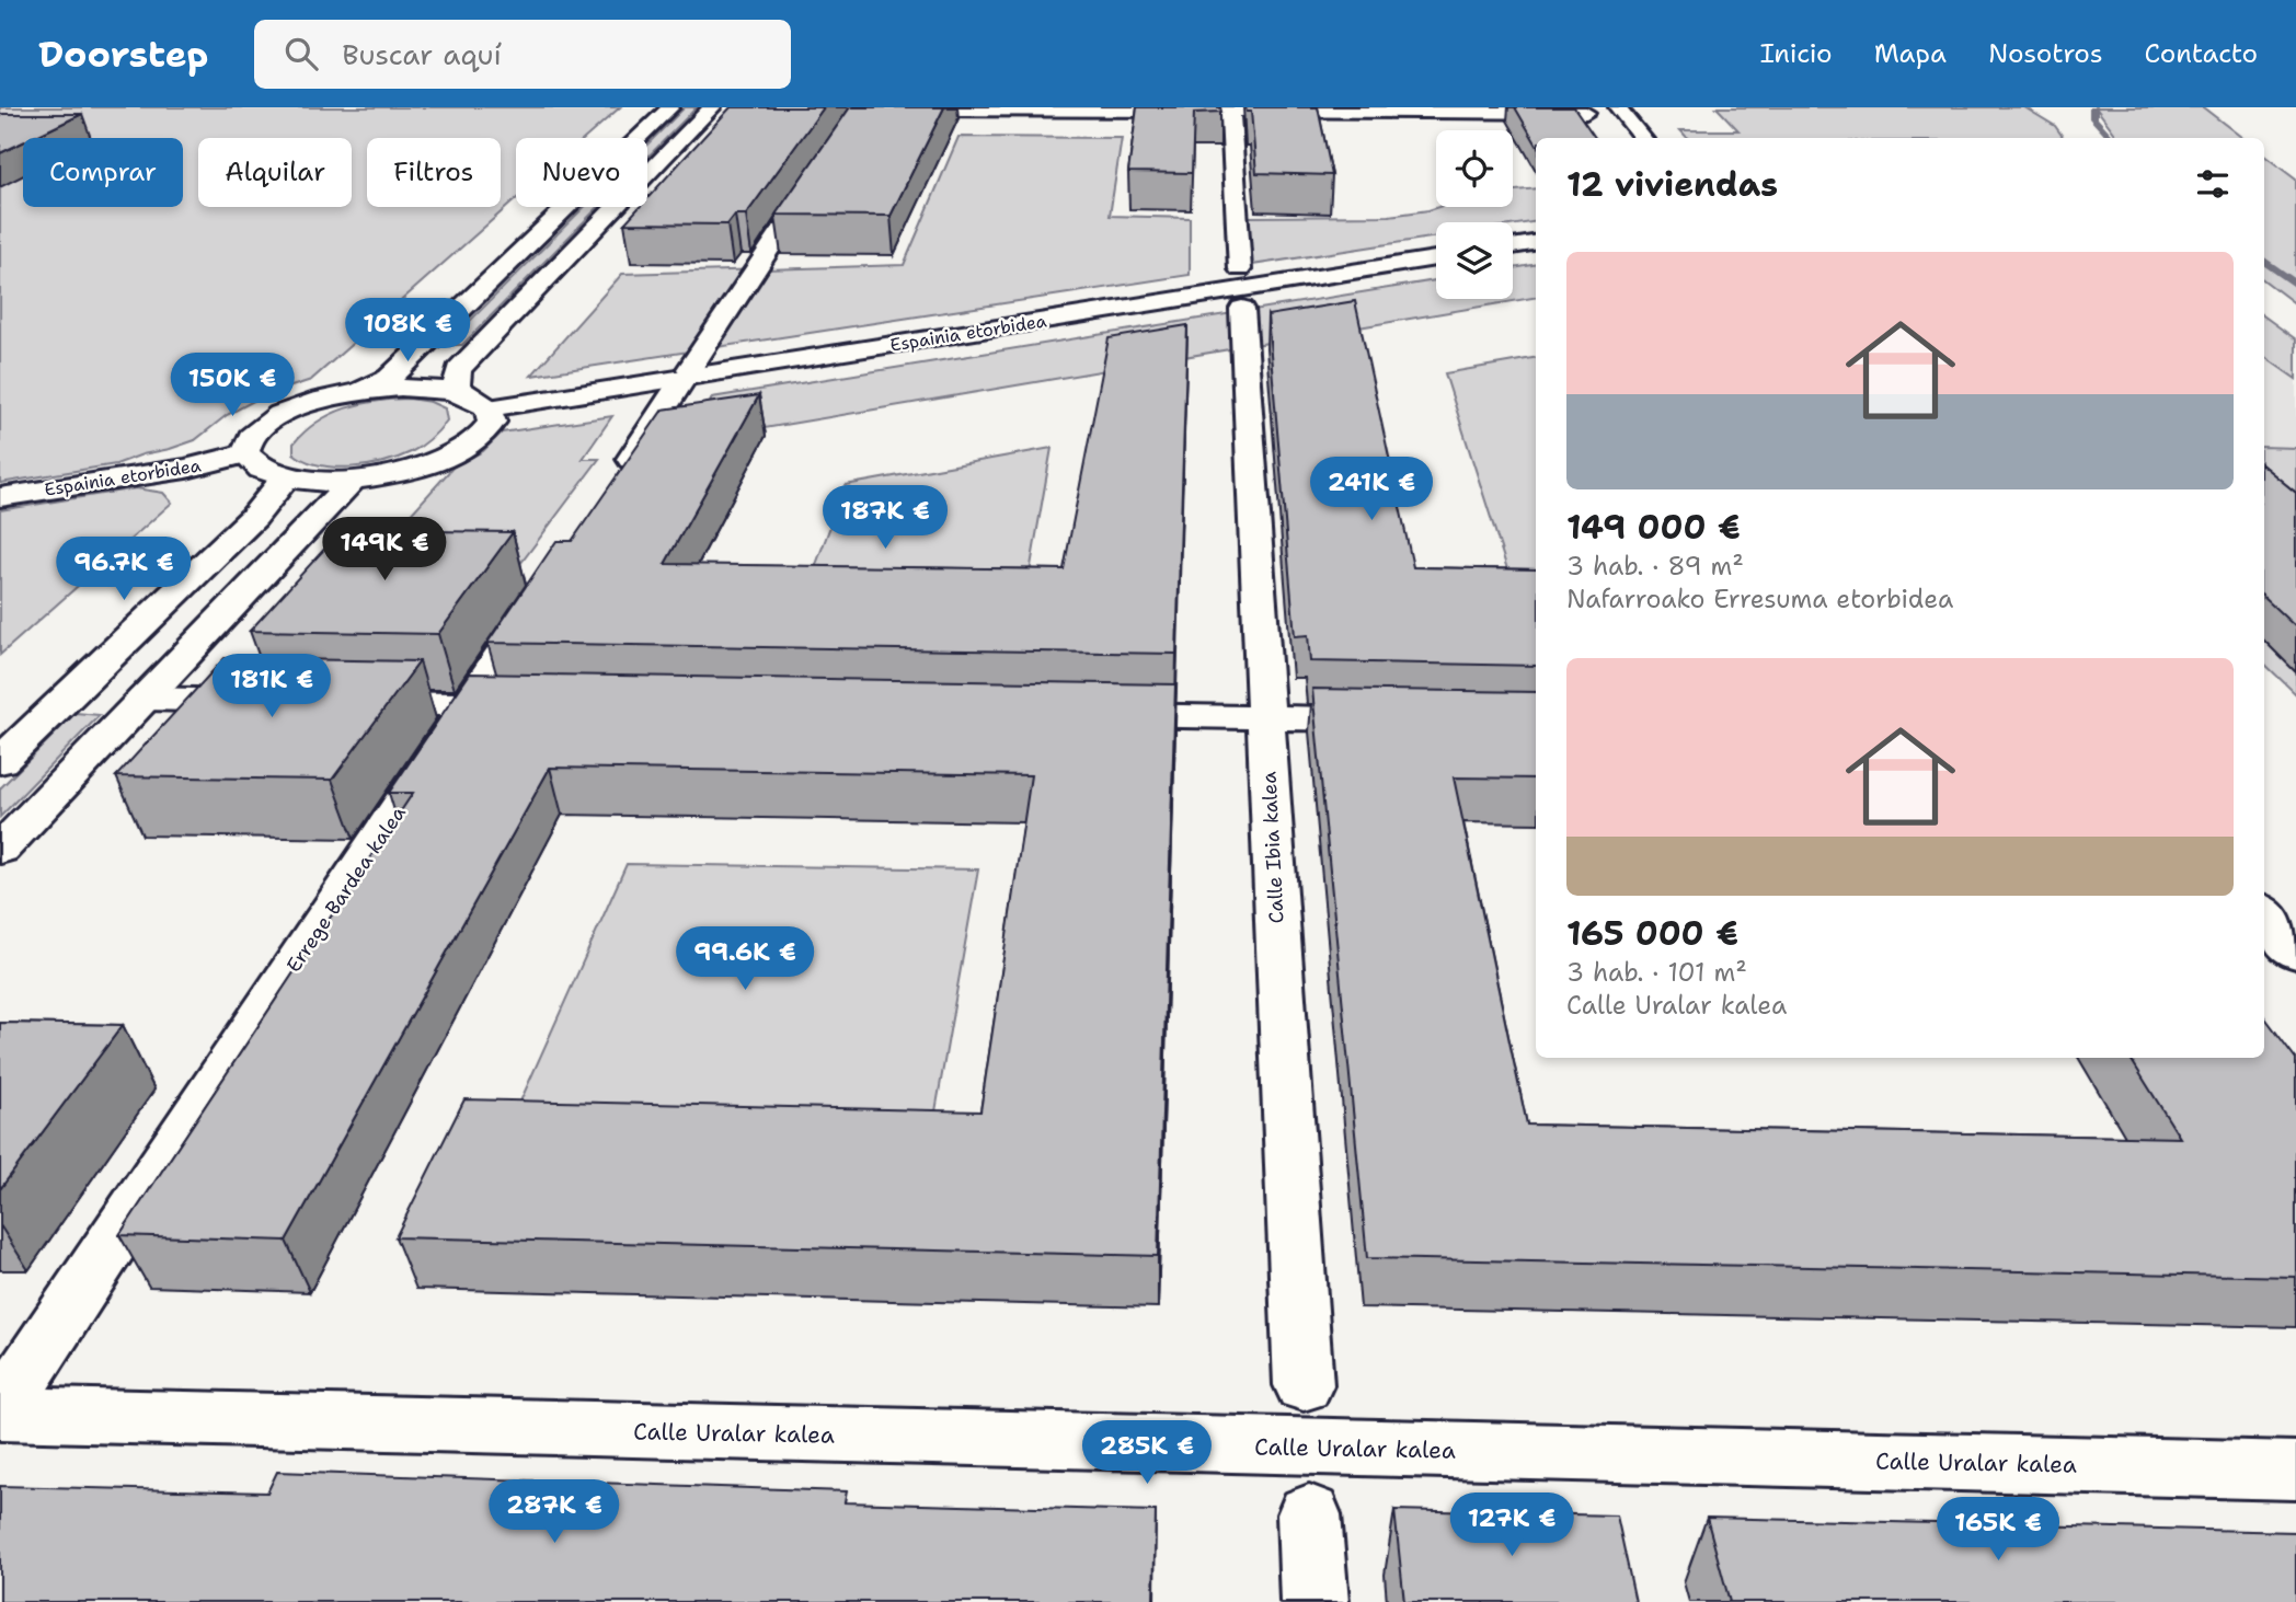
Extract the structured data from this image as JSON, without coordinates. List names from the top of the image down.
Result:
{
  "streets": {
    "street": [
      "Espainia etorbidea",
      "Calle Ibia kalea",
      "Errege Bardea kalea",
      "Calle Uralar kalea"
    ]
  },
  "crossings": [
    ["Errege Bardea kalea", "Calle Uralar kalea"]
  ],
  "page": {
    "header": "Doorstep",
    "search": "Buscar aquí",
    "nav": [
      "Inicio",
      "Mapa",
      "Nosotros",
      "Contacto"
    ],
    "chip": [
      "Comprar",
      "Alquilar",
      "Filtros",
      "Nuevo"
    ],
    "heading": "12 viviendas",
    "list": [
      {
        "name": "149 000 €",
        "note": "3 hab. · 89 m² · Nafarroako Erresuma etorbidea"
      },
      {
        "name": "165 000 €",
        "note": "3 hab. · 101 m² · Calle Uralar kalea"
      }
    ],
    "price": [
      "108K €",
      "150K €",
      "241K €",
      "187K €",
      "149K €",
      "96.7K €",
      "181K €",
      "99.6K €",
      "285K €",
      "287K €",
      "127K €",
      "165K €"
    ]
  }
}
